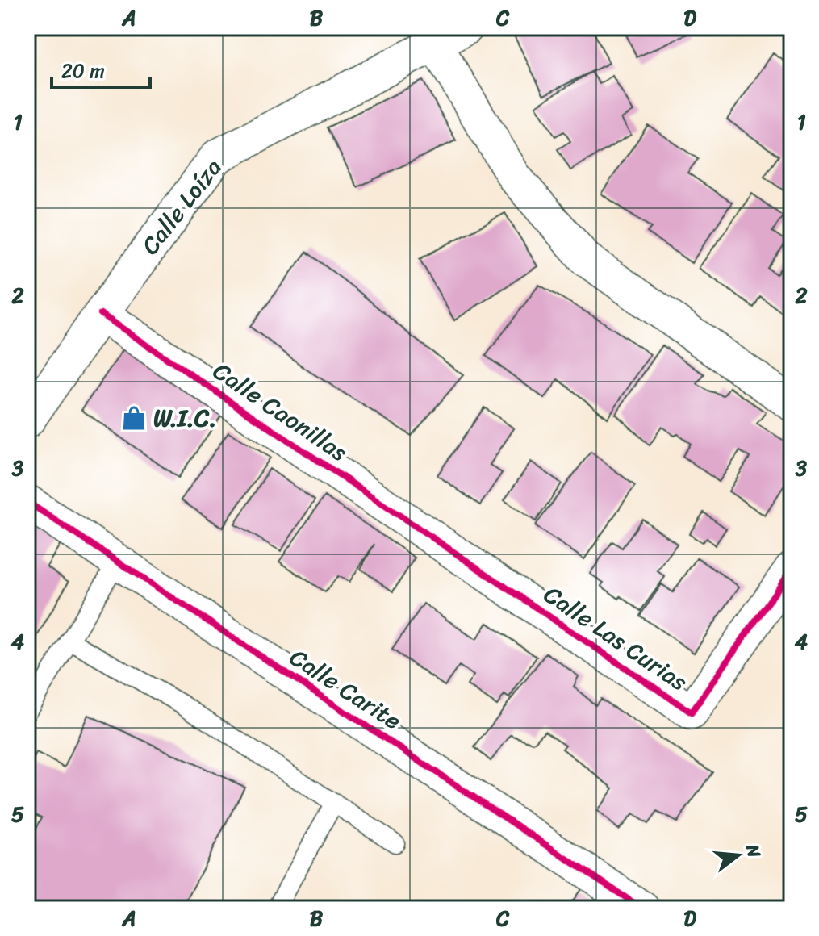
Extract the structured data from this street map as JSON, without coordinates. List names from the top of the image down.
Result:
{
  "streets": {
    "street": [
      "Calle Loíza",
      "Calle Caonillas",
      "Calle Las Curias",
      "Calle Carite"
    ]
  },
  "crossings": [
    ["Calle Loíza", "Calle Caonillas"],
    ["Calle Caonillas", "Calle Las Curias"]
  ],
  "places": {
    "shop": ["W.I.C."]
  },
  "scale_bar": "20 m",
  "north": "right",
  "grid": {
    "columns": [
      "A",
      "B",
      "C",
      "D"
    ],
    "rows": [
      "1",
      "2",
      "3",
      "4",
      "5"
    ]
  }
}
